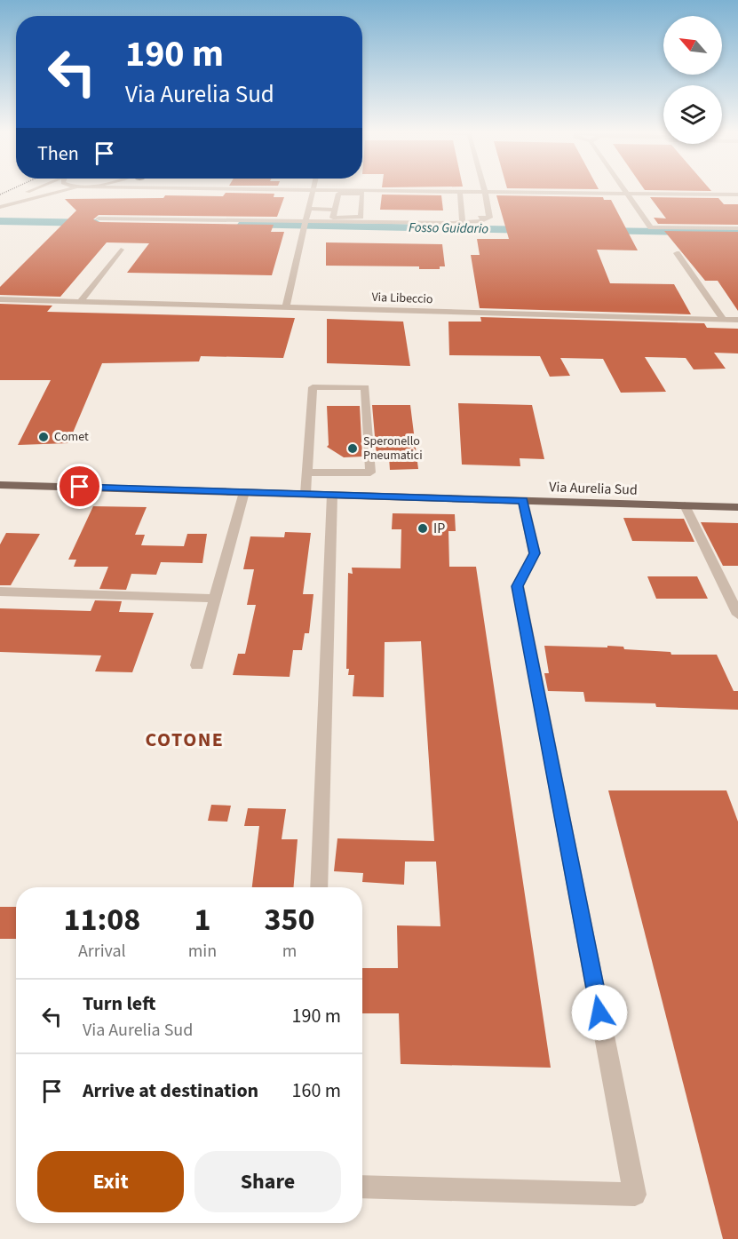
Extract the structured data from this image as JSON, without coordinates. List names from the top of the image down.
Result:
{
  "streets": {
    "main road": ["Via Aurelia Sud"],
    "street": ["Via Libeccio"]
  },
  "districts": ["COTONE"],
  "water": ["Fosso Guidario"],
  "places": ["Comet", "Speronello Pneumatici", "IP"],
  "north": "top left",
  "page": {
    "turn": ["190 m", "Via Aurelia Sud"],
    "then": "Then",
    "eta": [
      "11:08",
      "Arrival",
      "1",
      "min",
      "350",
      "m"
    ],
    "list": [
      {
        "name": "Turn left",
        "note": "Via Aurelia Sud",
        "value": "190 m"
      },
      {
        "name": "Arrive at destination",
        "value": "160 m"
      }
    ],
    "buttons": ["Exit", "Share"]
  }
}
